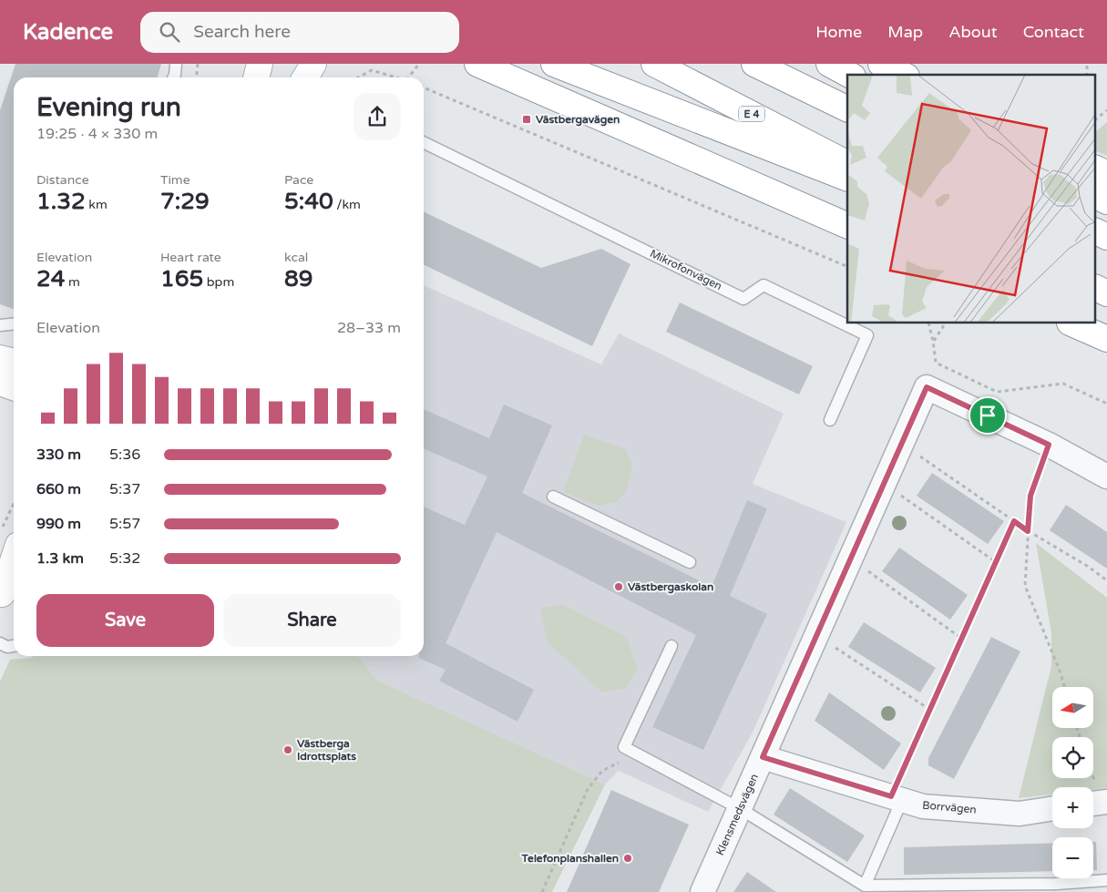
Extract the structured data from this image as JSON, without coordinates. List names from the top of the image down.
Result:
{
  "streets": {
    "main road": ["E 4"],
    "street": ["Borrvägen", "Klensmedsvägen"],
    "lane": ["Mikrofonvägen"]
  },
  "crossings": [
    ["Borrvägen", "Klensmedsvägen"]
  ],
  "places": {
    "transit": ["Västbergavägen"],
    "other": ["Västbergaskolan", "Västberga Idrottsplats", "Telefonplanshallen"]
  },
  "north": "left",
  "page": {
    "header": "Kadence",
    "search": "Search here",
    "nav": [
      "Home",
      "Map",
      "About",
      "Contact"
    ],
    "heading": ["Evening run", "19:25 · 4 × 330 m"],
    "stats": [
      ["Distance", "1.32 km"],
      ["Time", "7:29"],
      ["Pace", "5:40 /km"],
      ["Elevation", "24 m"],
      ["Heart rate", "165 bpm"],
      ["kcal", "89"]
    ],
    "chart": ["Elevation", "28–33 m"],
    "list": [
      {
        "name": "330 m",
        "note": "5:36"
      },
      {
        "name": "660 m",
        "note": "5:37"
      },
      {
        "name": "990 m",
        "note": "5:57"
      },
      {
        "name": "1.3 km",
        "note": "5:32"
      }
    ],
    "buttons": ["Save", "Share"],
    "map_buttons": ["+", "−"]
  }
}
